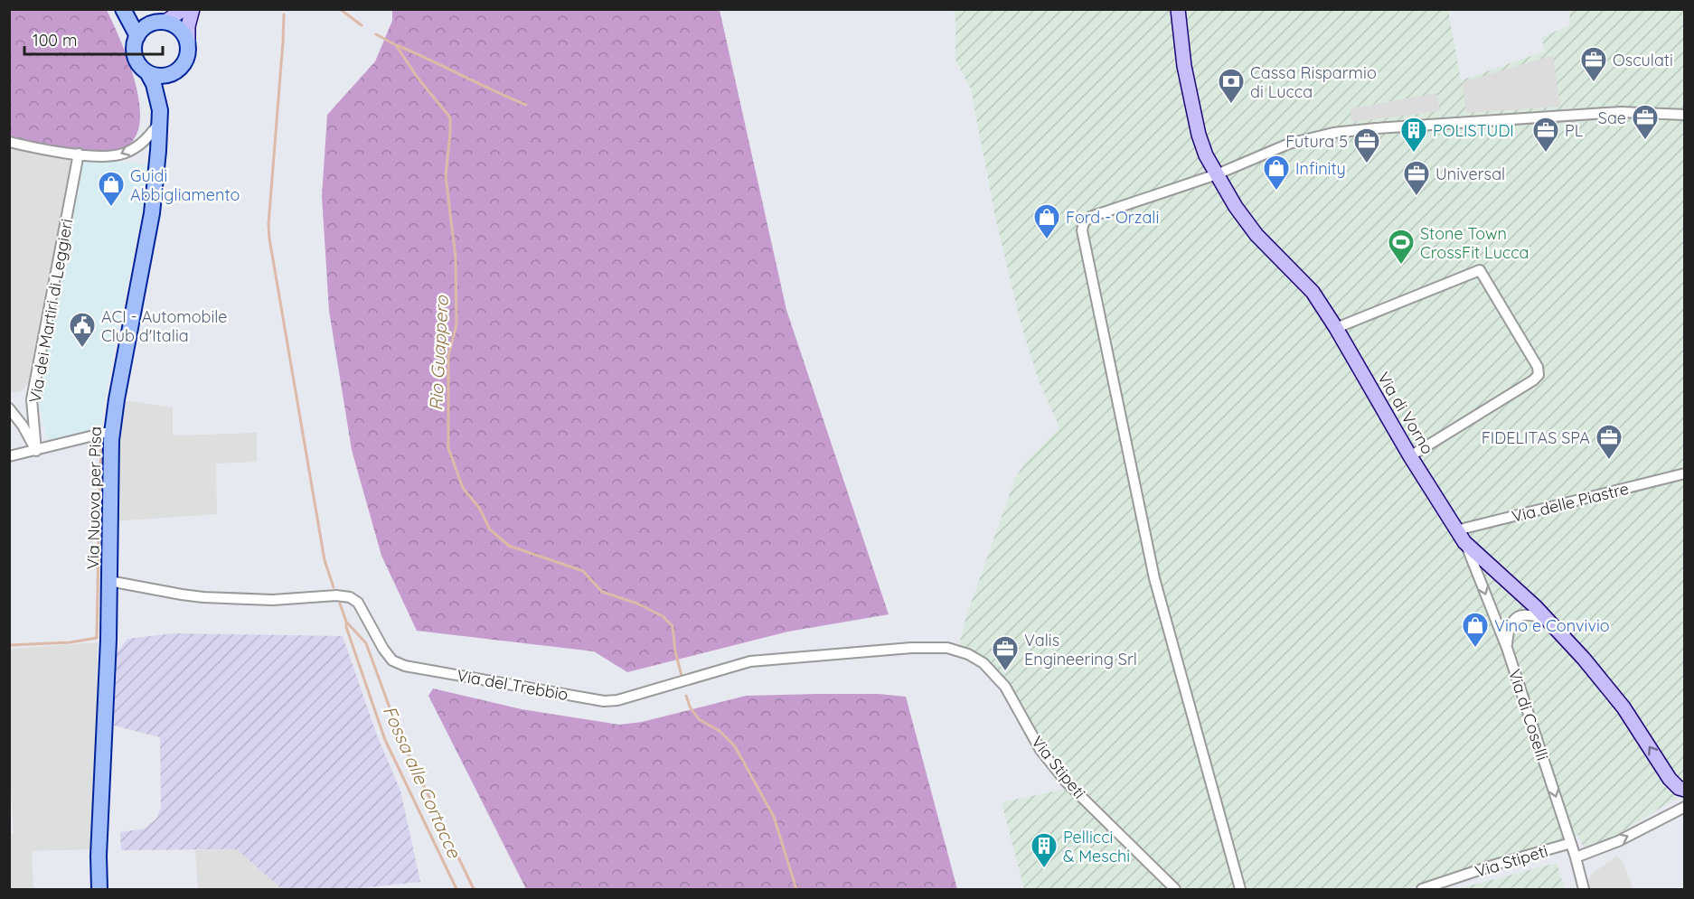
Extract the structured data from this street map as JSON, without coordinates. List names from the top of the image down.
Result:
{
  "streets": {
    "main road": ["Via Nuova per Pisa"],
    "street": [
      "Via dei Martiri di Leggieri",
      "Via di Vorno",
      "Via delle Piastre",
      "Via del Trebbio",
      "Via di Coselli",
      "Via Stipeti"
    ]
  },
  "crossings": [
    ["Via di Vorno", "Via delle Piastre"],
    ["Via di Vorno", "Via di Coselli"],
    ["Via Nuova per Pisa", "Via del Trebbio"],
    ["Via del Trebbio", "Via Stipeti"],
    ["Via di Coselli", "Via Stipeti"]
  ],
  "one_way": ["Via di Coselli"],
  "water": ["Rio Guappero", "Fossa alle Cortacce"],
  "places": {
    "office": [
      "Osculati",
      "Sae",
      "PL",
      "Futura 5",
      "Universal",
      "FIDELITAS SPA",
      "Valis Engineering Srl"
    ],
    "bank": ["Cassa Risparmio di Lucca"],
    "building": ["POLISTUDI", "Pellicci & Meschi"],
    "shop": [
      "Infinity",
      "Guidi Abbigliamento",
      "Ford - Orzali",
      "Vino e Convivio"
    ],
    "sports": ["Stone Town CrossFit Lucca"],
    "public building": ["ACI - Automobile Club d'Italia"]
  },
  "scale_bar": "100 m"
}
